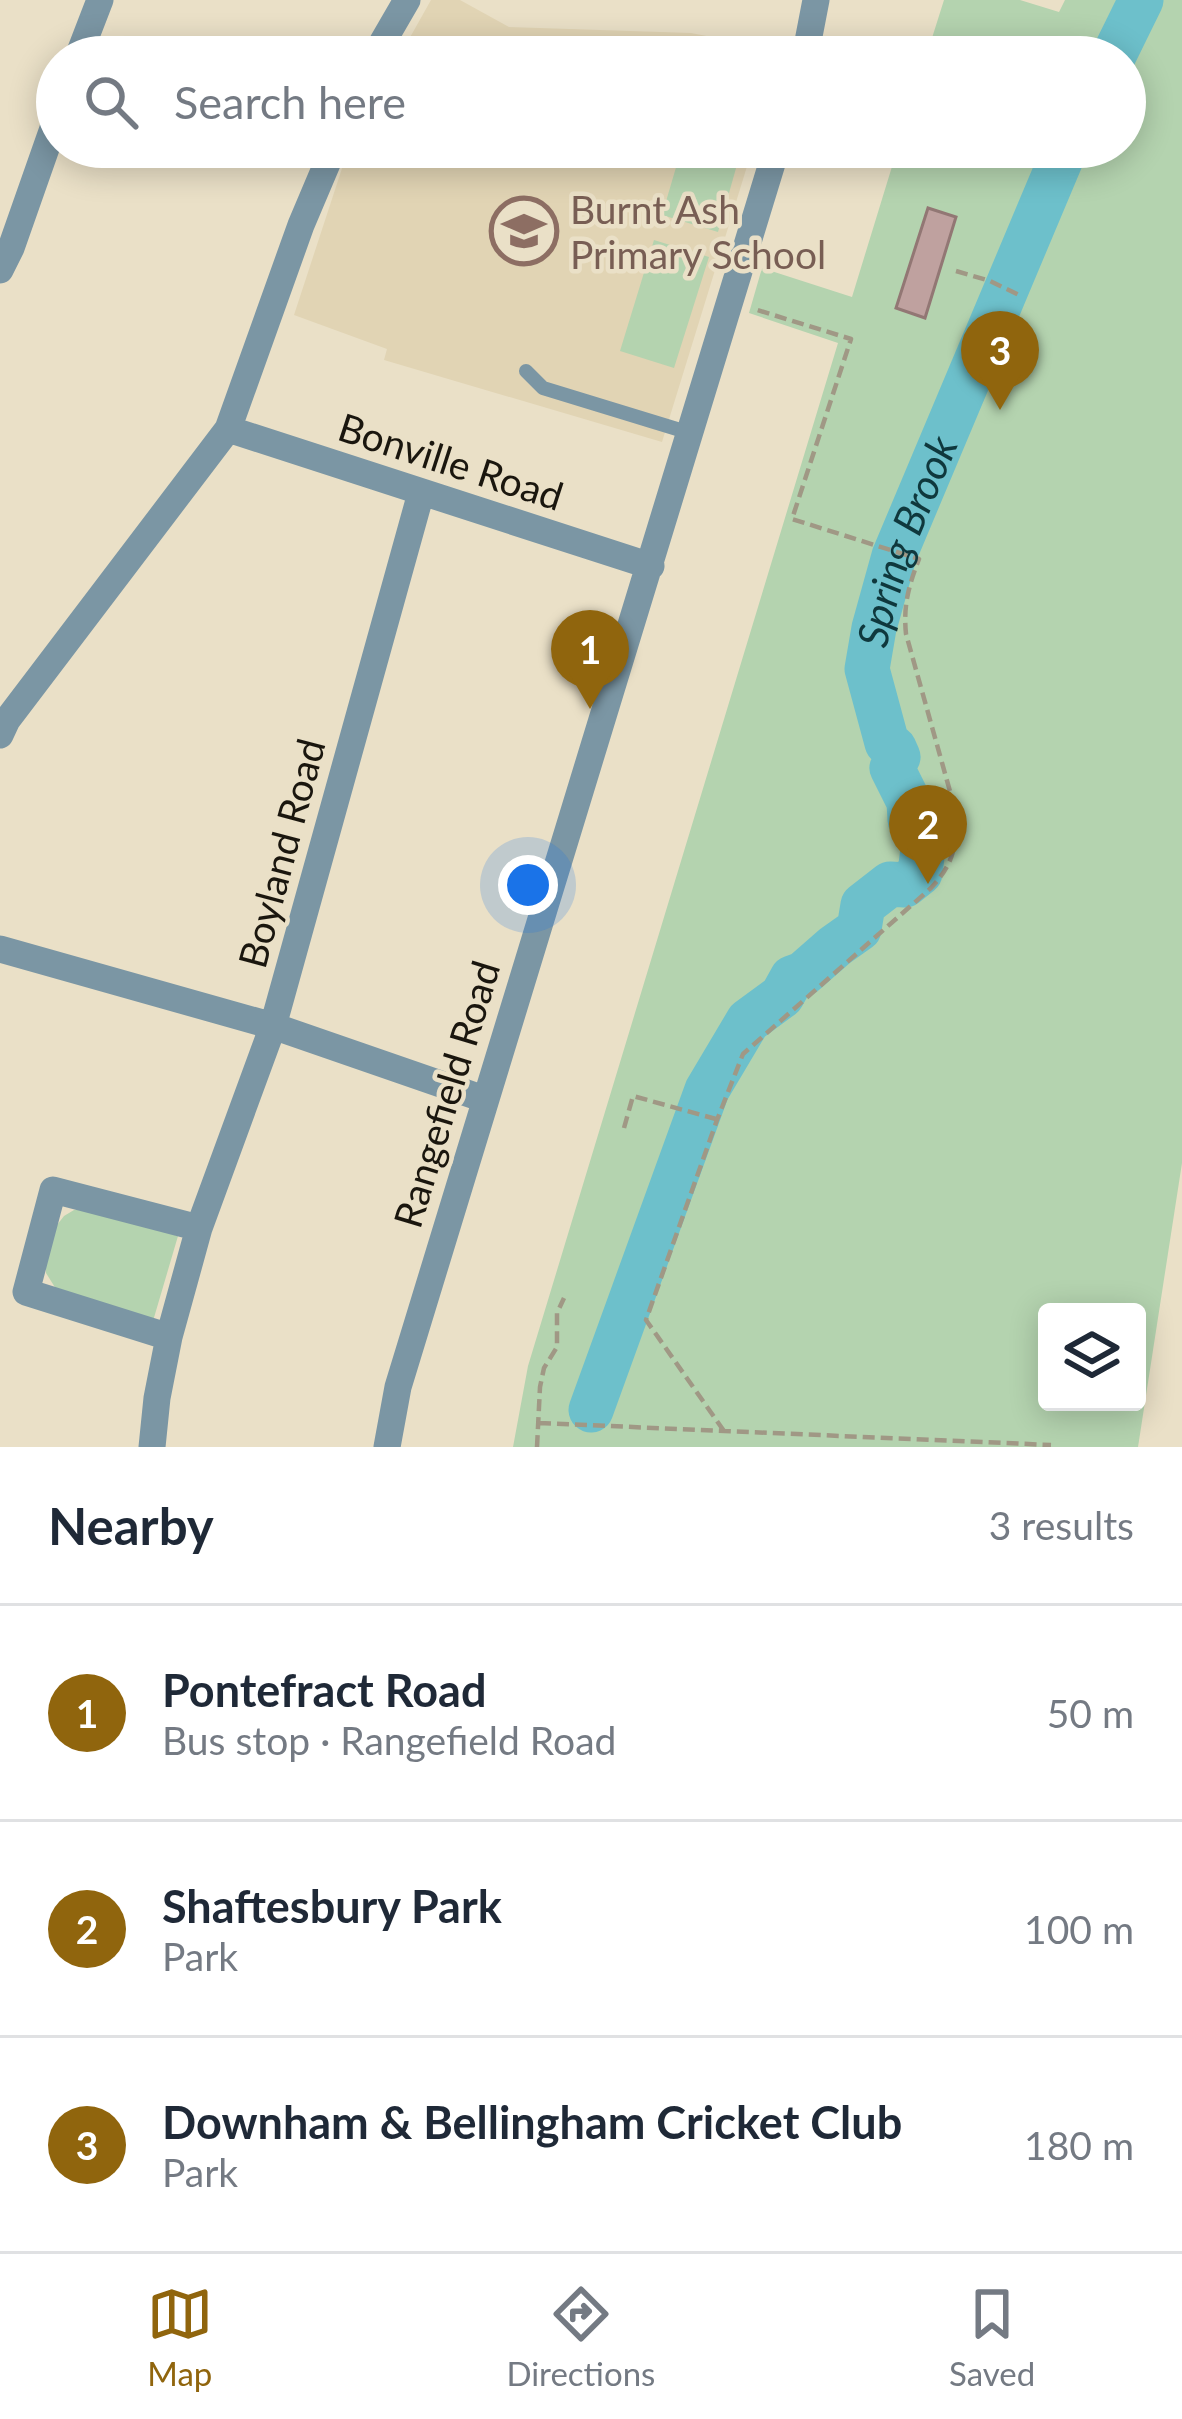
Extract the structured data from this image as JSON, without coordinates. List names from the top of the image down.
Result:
{
  "streets": {
    "street": ["Bonville Road", "Boyland Road", "Rangefield Road"]
  },
  "crossings": [
    ["Bonville Road", "Boyland Road"],
    ["Bonville Road", "Rangefield Road"]
  ],
  "water": ["Spring Brook"],
  "places": {
    "school or university": ["Burnt Ash Primary School"]
  },
  "page": {
    "search": "Search here",
    "pins": ["3", "1", "2"],
    "heading": ["Nearby", "3 results"],
    "list": [
      {
        "mark": "1",
        "name": "Pontefract Road",
        "note": "Bus stop · Rangefield Road",
        "value": "50 m"
      },
      {
        "mark": "2",
        "name": "Shaftesbury Park",
        "note": "Park",
        "value": "100 m"
      },
      {
        "mark": "3",
        "name": "Downham & Bellingham Cricket Club",
        "note": "Park",
        "value": "180 m"
      }
    ],
    "nav": ["Map", "Directions", "Saved"]
  }
}
